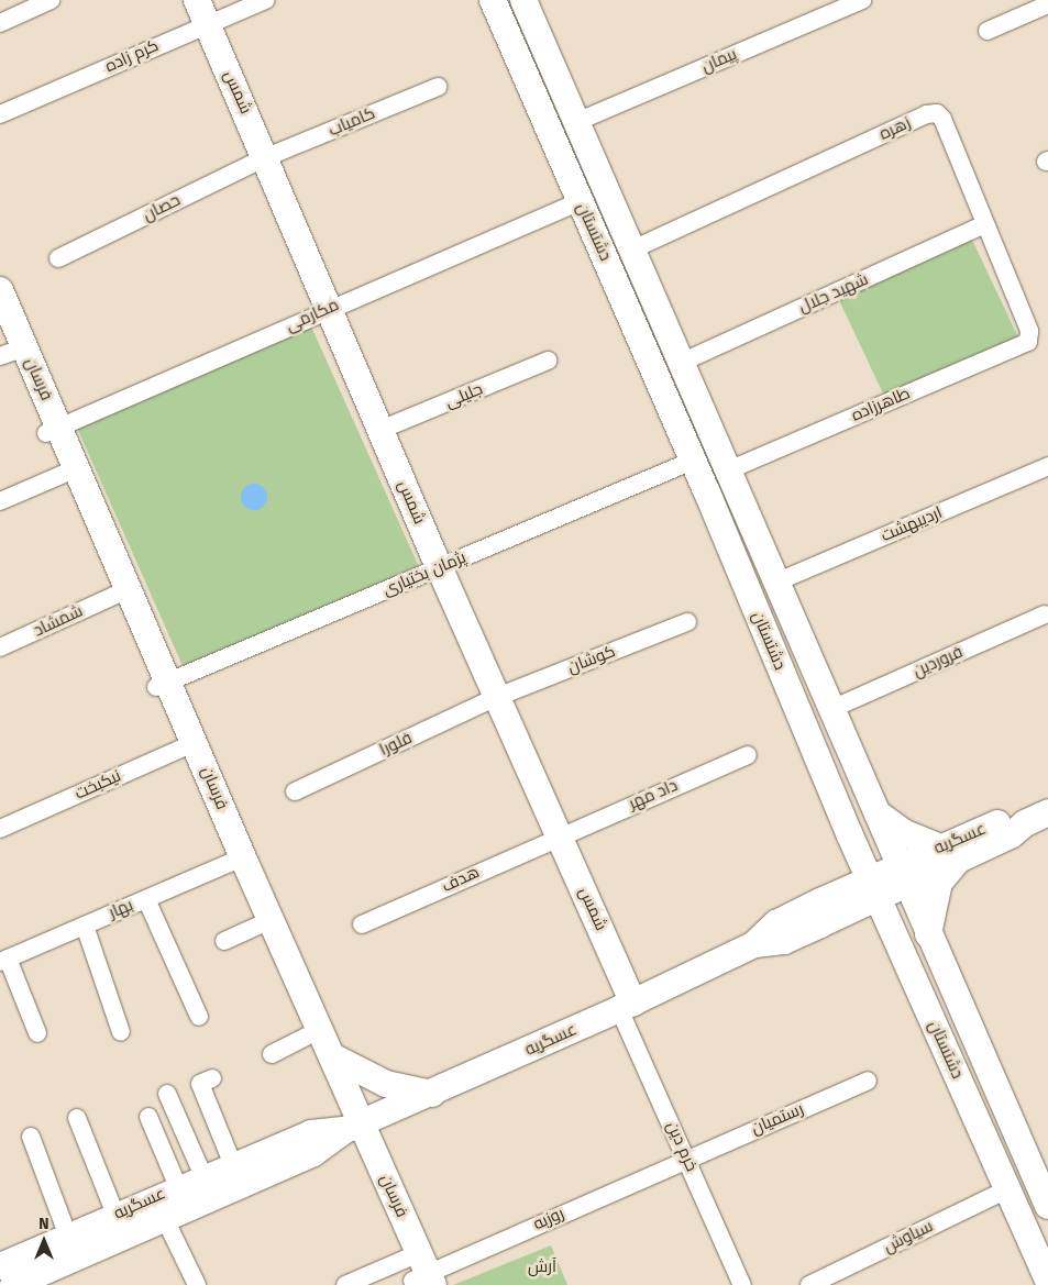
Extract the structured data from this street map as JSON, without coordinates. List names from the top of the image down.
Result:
{
  "streets": {
    "street": [
      "کرم زاده",
      "پیمان",
      "شمس",
      "کامیاب",
      "زهره",
      "حصان",
      "دشتستان",
      "شهید جلال",
      "مکارمی",
      "فرسان",
      "جلیلی",
      "طاهرزاده",
      "اردیبهشت",
      "پژمان بختیاری",
      "شمشاد",
      "کوشان",
      "فروردین",
      "فلورا",
      "نیکبخت",
      "داد مهر",
      "عسگریه",
      "هدف",
      "بهار",
      "رستمیان",
      "خرم دین",
      "روزبه",
      "سیاوش"
    ]
  },
  "crossings": [
    ["کرم زاده", "شمس"],
    ["پیمان", "دشتستان"],
    ["شمس", "کامیاب"],
    ["شمس", "حصان"],
    ["شمس", "مکارمی"],
    ["شمس", "جلیلی"],
    ["شمس", "پژمان بختیاری"],
    ["شمس", "کوشان"],
    ["شمس", "فلورا"],
    ["شمس", "داد مهر"],
    ["شمس", "عسگریه"],
    ["شمس", "هدف"],
    ["شمس", "خرم دین"],
    ["کامیاب", "حصان"],
    ["زهره", "دشتستان"],
    ["زهره", "شهید جلال"],
    ["زهره", "طاهرزاده"],
    ["دشتستان", "شهید جلال"],
    ["دشتستان", "مکارمی"],
    ["دشتستان", "طاهرزاده"],
    ["دشتستان", "اردیبهشت"],
    ["دشتستان", "پژمان بختیاری"],
    ["دشتستان", "فروردین"],
    ["دشتستان", "عسگریه"],
    ["دشتستان", "سیاوش"],
    ["مکارمی", "فرسان"],
    ["فرسان", "پژمان بختیاری"],
    ["فرسان", "شمشاد"],
    ["فرسان", "نیکبخت"],
    ["فرسان", "عسگریه"],
    ["فرسان", "بهار"],
    ["فرسان", "روزبه"],
    ["کوشان", "فلورا"],
    ["داد مهر", "هدف"],
    ["عسگریه", "خرم دین"],
    ["رستمیان", "خرم دین"],
    ["رستمیان", "روزبه"],
    ["خرم دین", "روزبه"]
  ],
  "parks": ["آرش"],
  "north": "top"
}
